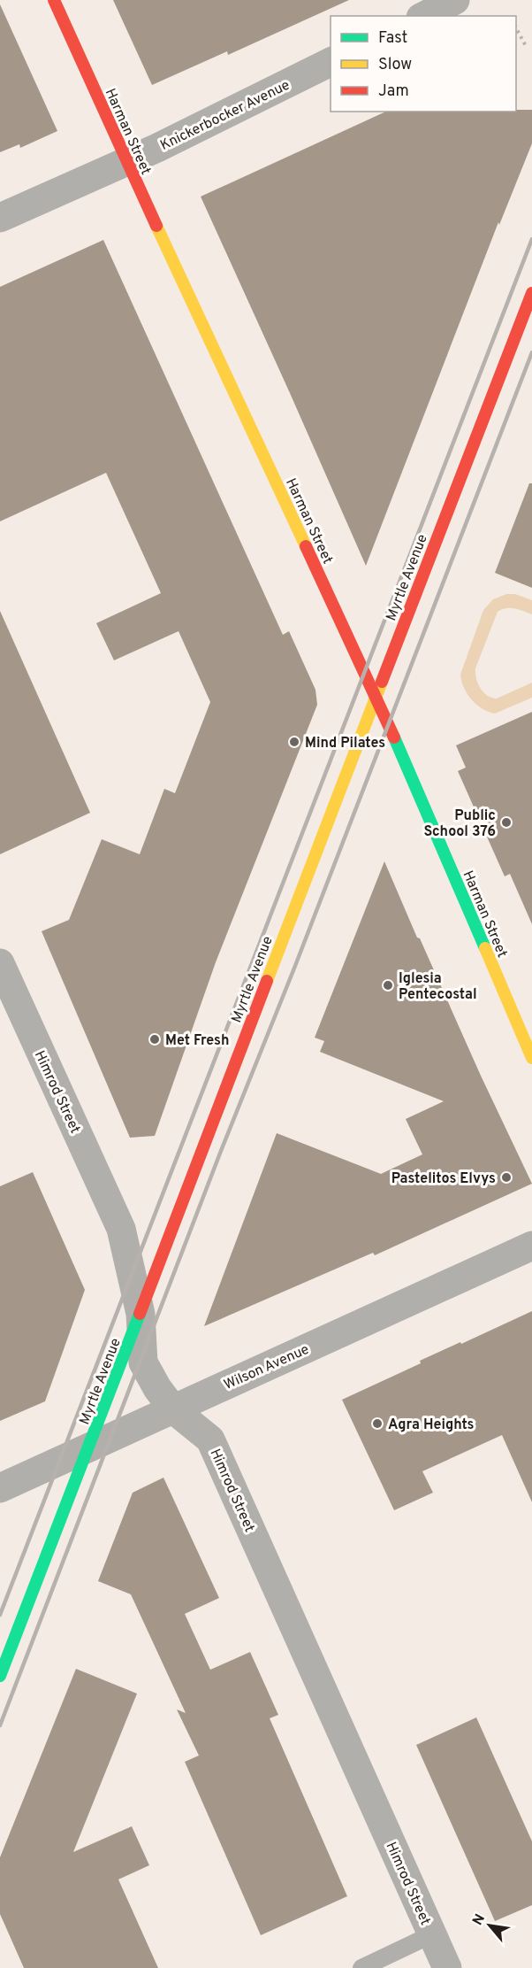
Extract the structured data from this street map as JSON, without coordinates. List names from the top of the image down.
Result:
{
  "streets": {
    "main road": ["Harman Street", "Myrtle Avenue"],
    "street": ["Knickerbocker Avenue", "Himrod Street", "Wilson Avenue"]
  },
  "crossings": [
    ["Knickerbocker Avenue", "Harman Street"],
    ["Harman Street", "Myrtle Avenue"],
    ["Myrtle Avenue", "Himrod Street"],
    ["Myrtle Avenue", "Wilson Avenue"],
    ["Himrod Street", "Wilson Avenue"]
  ],
  "places": [
    "Mind Pilates",
    "Public School 376",
    "Iglesia Pentecostal",
    "Met Fresh",
    "Pastelitos Elvys",
    "Agra Heights"
  ],
  "legend": ["Fast", "Slow", "Jam"],
  "north": "top left"
}
